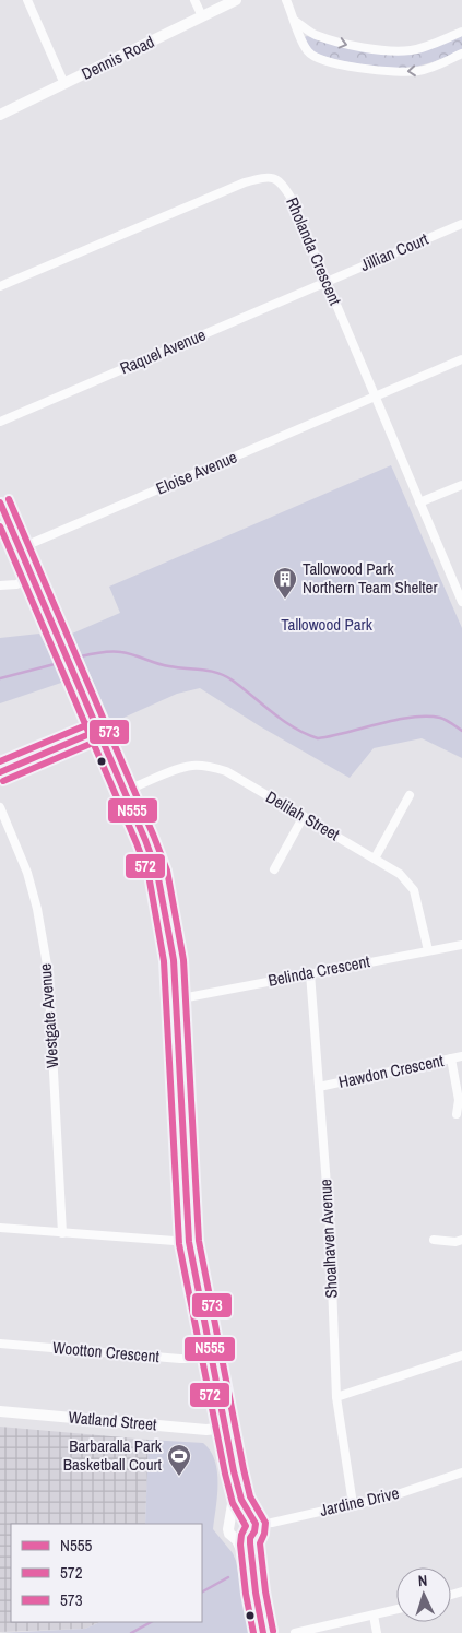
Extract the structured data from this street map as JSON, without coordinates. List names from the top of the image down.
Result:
{
  "streets": {
    "street": [
      "Dennis Road",
      "Rholanda Crescent",
      "Jillian Court",
      "Raquel Avenue",
      "Eloise Avenue",
      "Delilah Street",
      "Belinda Crescent",
      "Westgate Avenue",
      "Hawdon Crescent",
      "Shoalhaven Avenue",
      "Wootton Crescent",
      "Watland Street",
      "Jardine Drive"
    ]
  },
  "crossings": [
    ["Rholanda Crescent", "Jillian Court"],
    ["Rholanda Crescent", "Raquel Avenue"],
    ["Rholanda Crescent", "Eloise Avenue"],
    ["Jillian Court", "Raquel Avenue"],
    ["Delilah Street", "Belinda Crescent"],
    ["Belinda Crescent", "Shoalhaven Avenue"],
    ["Hawdon Crescent", "Shoalhaven Avenue"],
    ["Shoalhaven Avenue", "Jardine Drive"]
  ],
  "parks": ["Tallowood Park"],
  "places": {
    "building": ["Tallowood Park Northern Team Shelter"],
    "sports": ["Barbaralla Park Basketball Court"]
  },
  "lines": ["transit line 573", "transit line N555", "transit line 572"],
  "legend": ["N555", "572", "573"],
  "north": "top"
}
